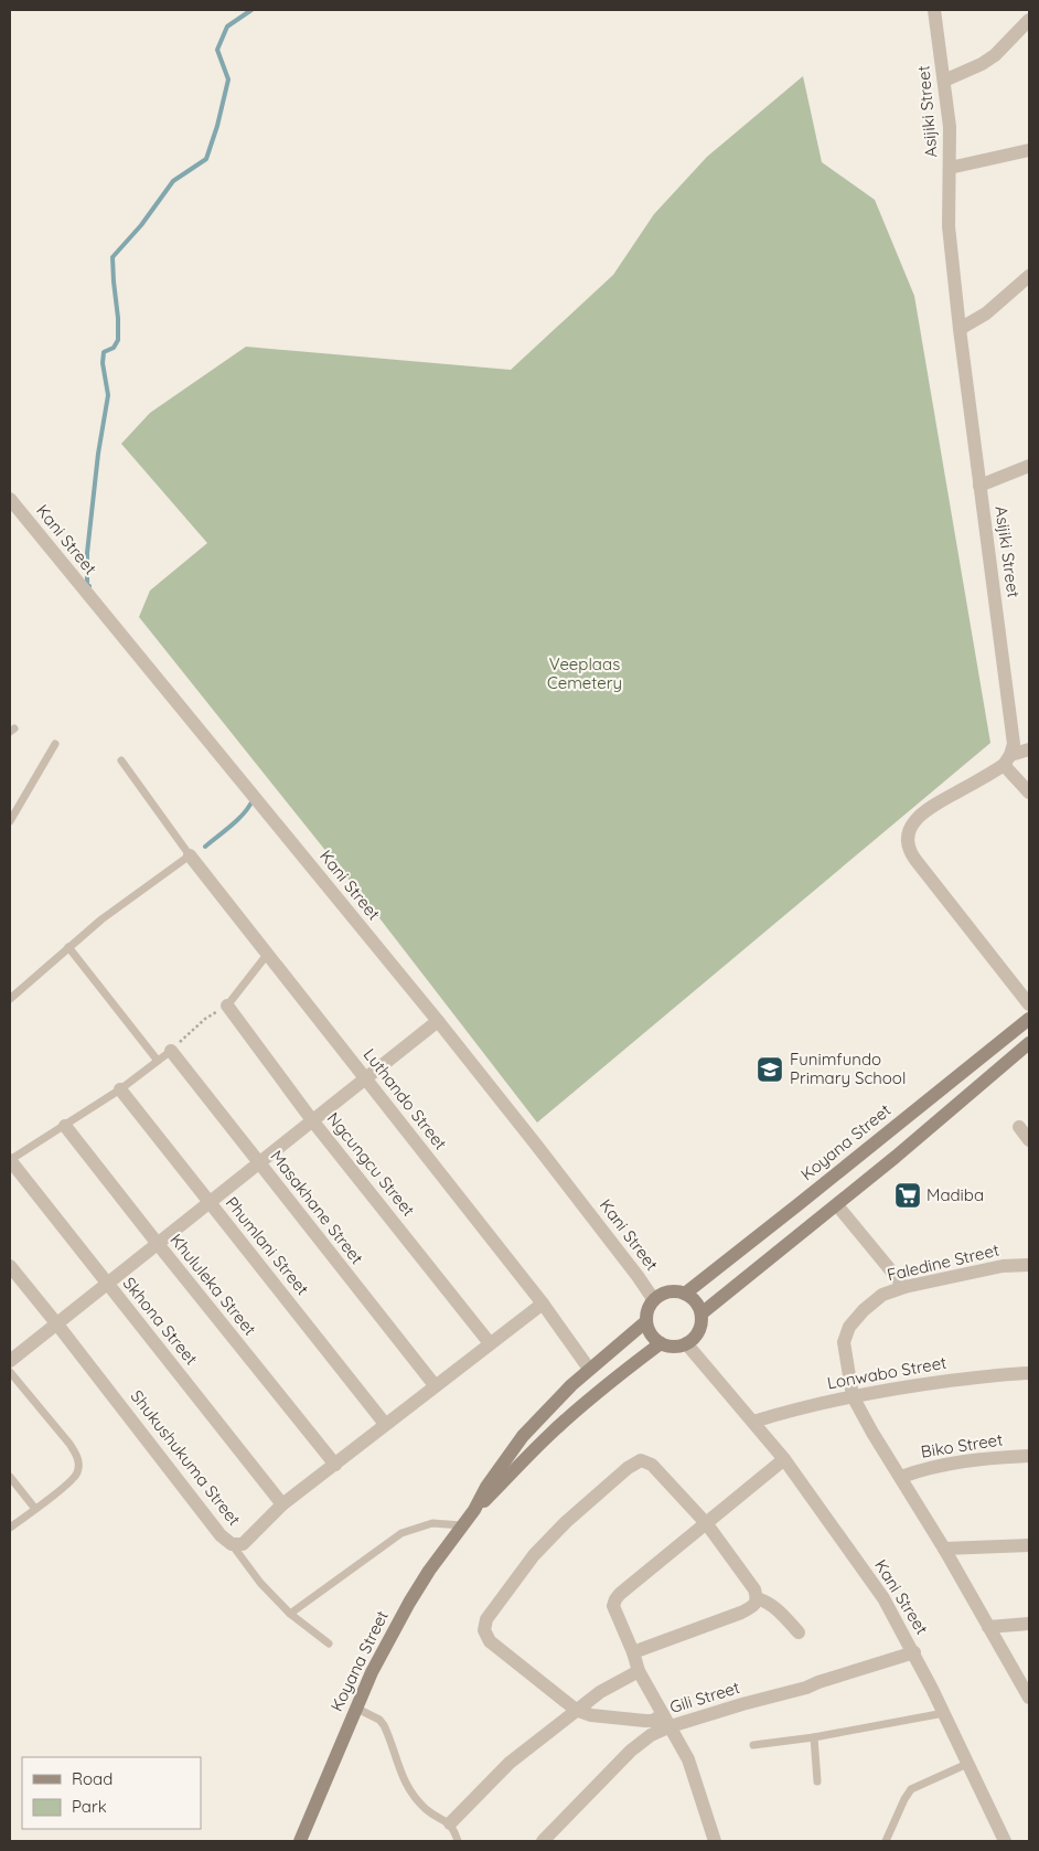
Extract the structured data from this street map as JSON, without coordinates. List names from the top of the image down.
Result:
{
  "streets": {
    "main road": ["Koyana Street"],
    "street": [
      "Asijiki Street",
      "Kani Street",
      "Luthando Street",
      "Ngcungcu Street",
      "Masakhane Street",
      "Phumlani Street",
      "Faledine Street",
      "Khululeka Street",
      "Skhona Street",
      "Lonwabo Street",
      "Biko Street",
      "Shukushukuma Street",
      "Gili Street"
    ]
  },
  "crossings": [
    ["Kani Street", "Koyana Street"],
    ["Kani Street", "Lonwabo Street"],
    ["Kani Street", "Gili Street"],
    ["Luthando Street", "Koyana Street"],
    ["Luthando Street", "Shukushukuma Street"],
    ["Ngcungcu Street", "Shukushukuma Street"],
    ["Masakhane Street", "Shukushukuma Street"],
    ["Phumlani Street", "Shukushukuma Street"],
    ["Faledine Street", "Lonwabo Street"],
    ["Faledine Street", "Biko Street"],
    ["Khululeka Street", "Shukushukuma Street"],
    ["Skhona Street", "Shukushukuma Street"]
  ],
  "parks": ["Veeplaas Cemetery"],
  "places": {
    "school or university": ["Funimfundo Primary School"],
    "supermarket": ["Madiba"]
  },
  "legend": ["Road", "Park"]
}
